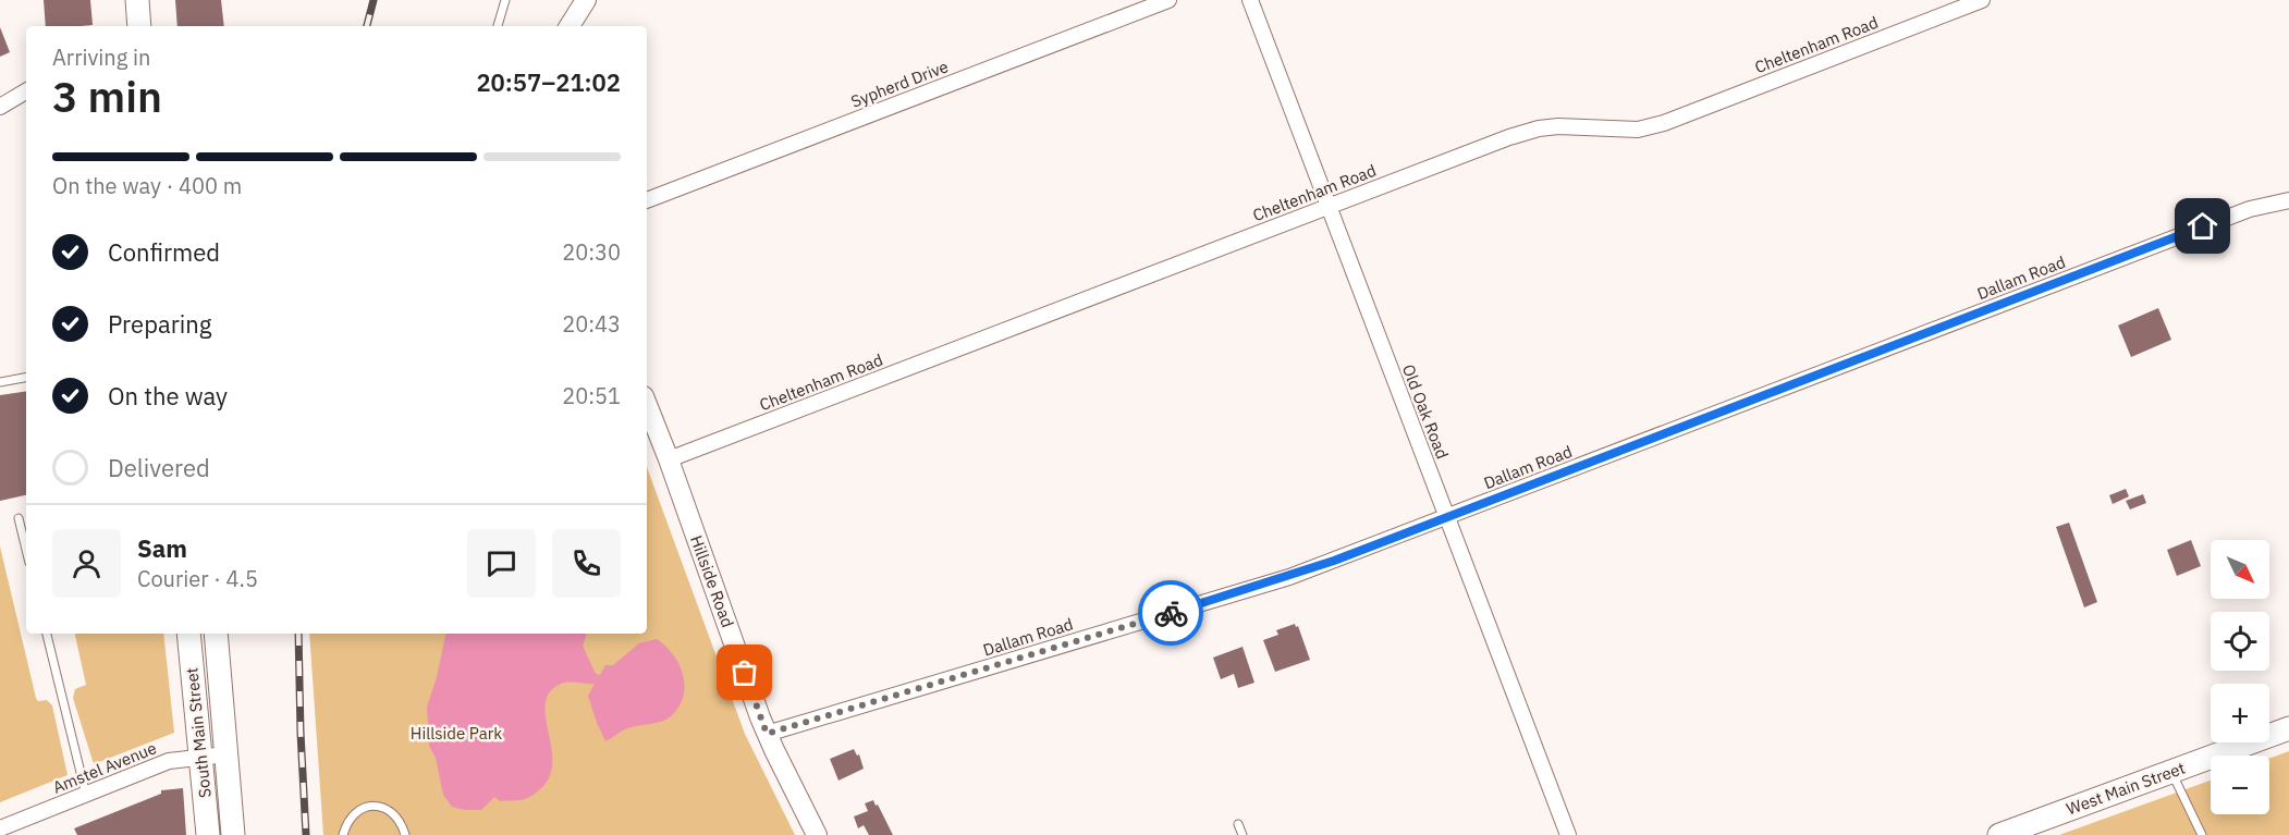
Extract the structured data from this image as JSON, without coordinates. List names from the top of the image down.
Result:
{
  "streets": {
    "main road": ["South Main Street", "West Main Street"],
    "street": [
      "Cheltenham Road",
      "Sypherd Drive",
      "Dallam Road",
      "Old Oak Road",
      "Hillside Road",
      "Amstel Avenue"
    ]
  },
  "crossings": [
    ["Cheltenham Road", "Old Oak Road"],
    ["Cheltenham Road", "Hillside Road"],
    ["Dallam Road", "Old Oak Road"],
    ["Dallam Road", "Hillside Road"],
    ["South Main Street", "Amstel Avenue"]
  ],
  "parks": ["Hillside Park"],
  "north": "bottom right",
  "page": {
    "heading": ["3 min", "Arriving in", "20:57–21:02"],
    "panel": ["Sam", "Courier · 4.5"],
    "bar": "On the way · 400 m",
    "list": [
      ["Confirmed", "20:30"],
      ["Preparing", "20:43"],
      ["On the way", "20:51"],
      "Delivered"
    ],
    "map_buttons": ["+", "−"]
  }
}
